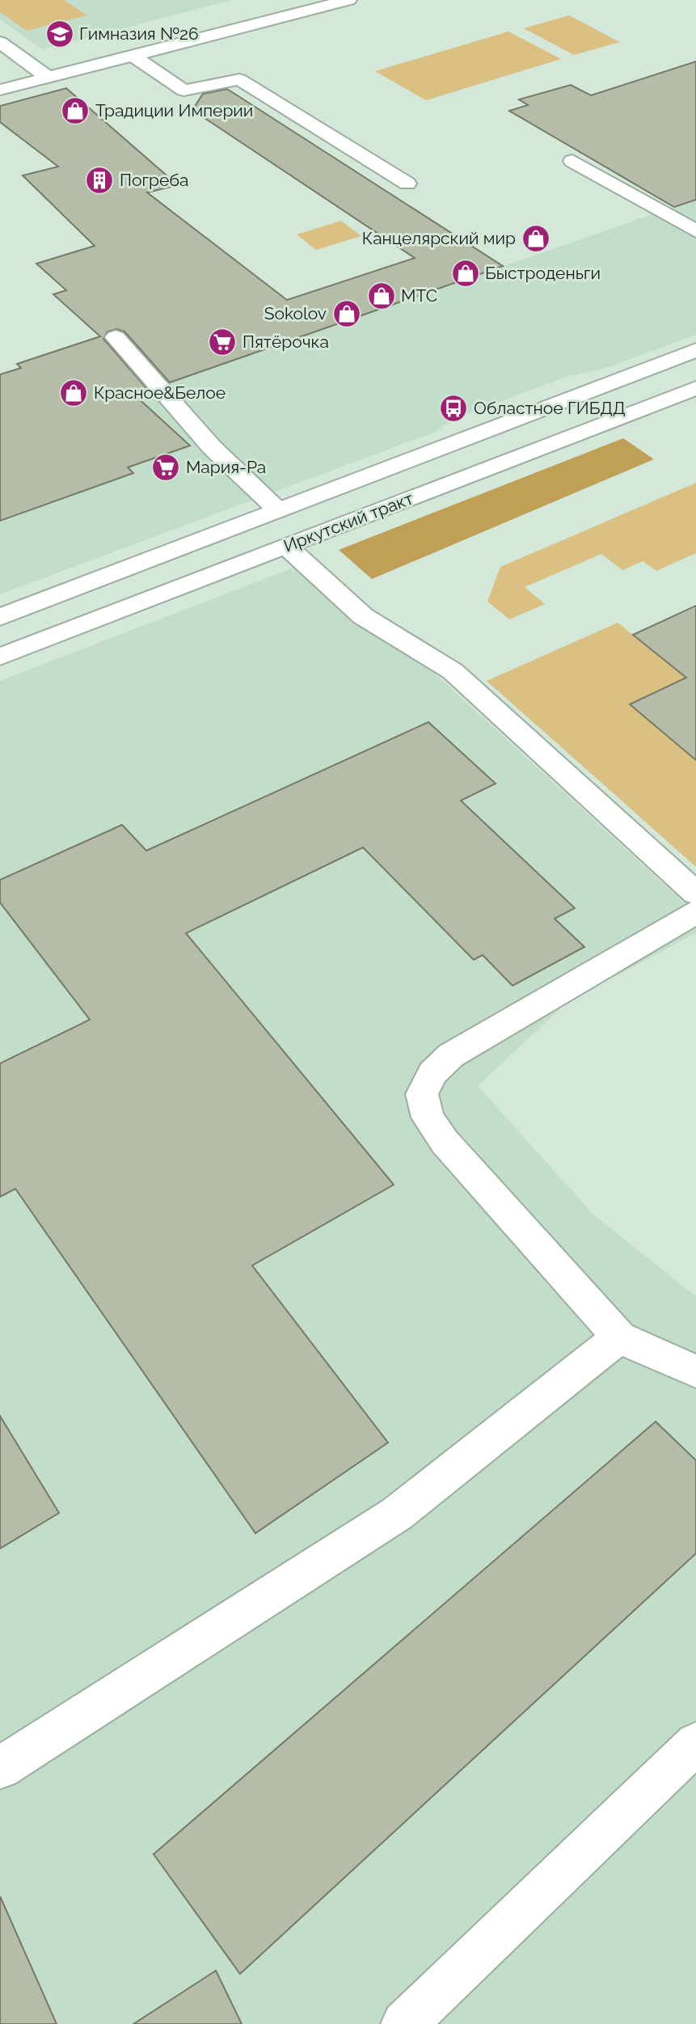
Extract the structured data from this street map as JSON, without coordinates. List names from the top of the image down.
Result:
{
  "streets": {
    "main road": ["Иркутский тракт"]
  },
  "places": {
    "school or university": ["Гимназия №26"],
    "shop": [
      "Традиции Империи",
      "Канцелярский мир",
      "Быстроденьги",
      "МТС",
      "Sokolov",
      "Красное&Белое"
    ],
    "building": ["Погреба"],
    "supermarket": ["Пятёрочка", "Мария-Ра"],
    "bus stop": ["Областное ГИБДД"]
  }
}
